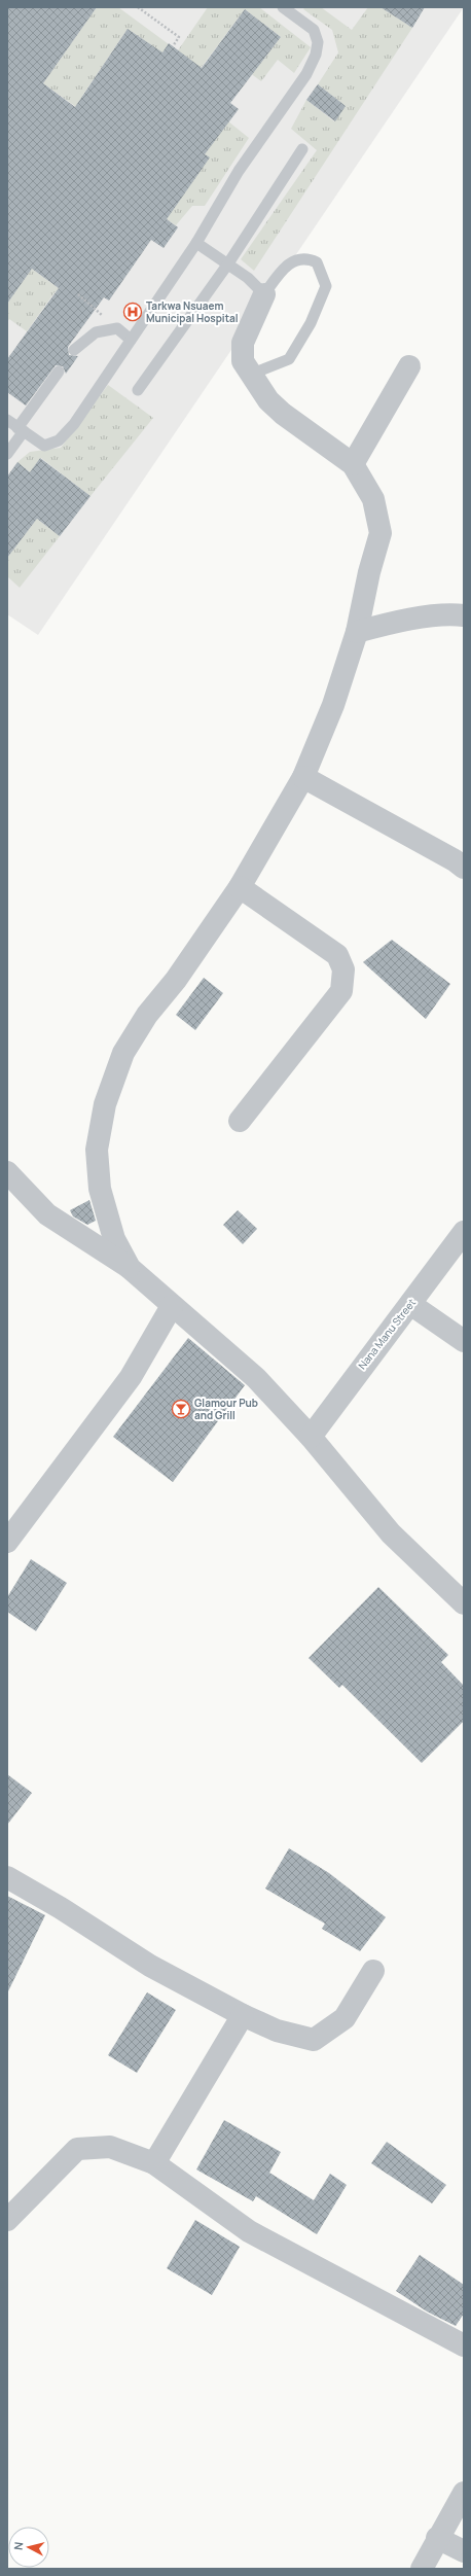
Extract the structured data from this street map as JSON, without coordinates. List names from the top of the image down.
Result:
{
  "streets": {
    "street": ["Nana Manu Street"]
  },
  "places": {
    "hospital": ["Tarkwa Nsuaem Municipal Hospital"],
    "bar": ["Glamour Pub and Grill"]
  },
  "north": "left"
}
